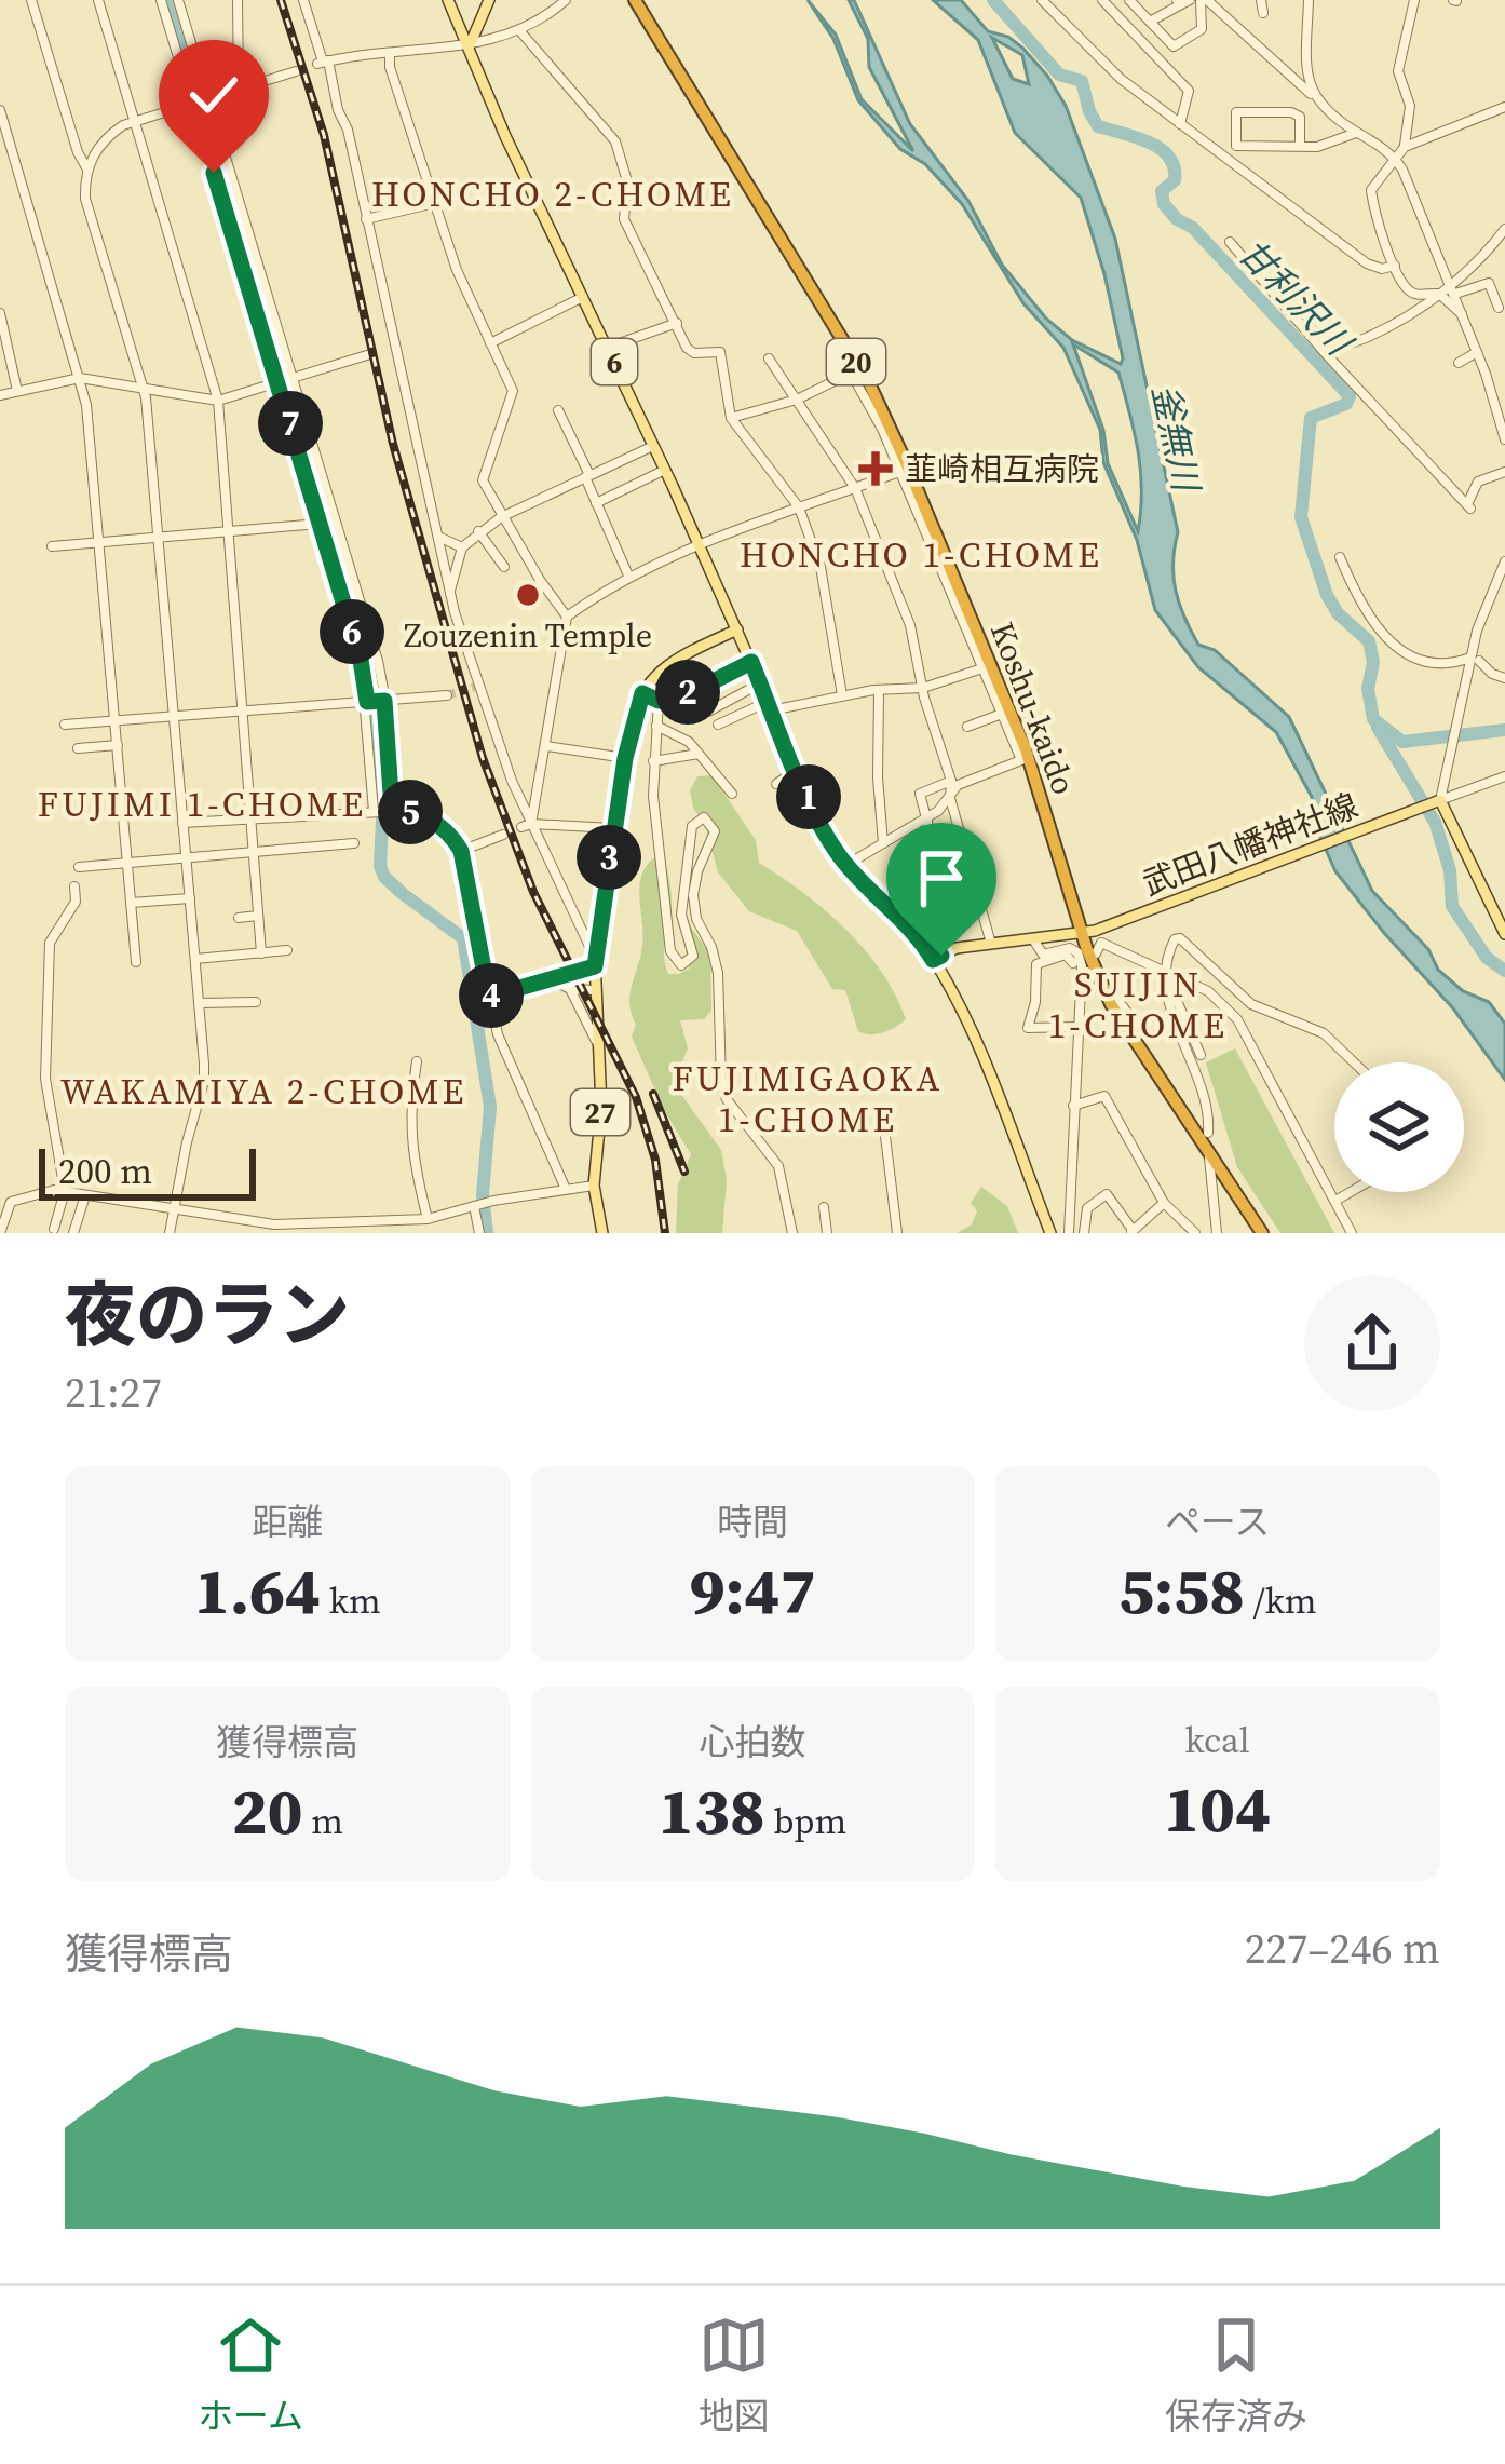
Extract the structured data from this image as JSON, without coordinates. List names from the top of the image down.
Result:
{
  "streets": {
    "highway": ["20", "Koshu-kaido"],
    "main road": ["6", "武田八幡神社線", "27"]
  },
  "crossings": [
    ["Koshu-kaido", "武田八幡神社線"]
  ],
  "districts": [
    "HONCHO 2-CHOME",
    "HONCHO 1-CHOME",
    "FUJIMI 1-CHOME",
    "SUIJIN 1-CHOME",
    "FUJIMIGAOKA 1-CHOME",
    "WAKAMIYA 2-CHOME"
  ],
  "water": ["甘利沢川", "釜無川"],
  "places": {
    "health": ["韮崎相互病院"],
    "other": ["Zouzenin Temple"]
  },
  "scale_bar": "200 m",
  "page": {
    "pins": [
      "7",
      "6",
      "2",
      "1",
      "5",
      "3",
      "4"
    ],
    "scale": "200 m",
    "heading": ["夜のラン", "21:27"],
    "stats": [
      ["距離", "1.64 km"],
      ["時間", "9:47"],
      ["ペース", "5:58 /km"],
      ["獲得標高", "20 m"],
      ["心拍数", "138 bpm"],
      ["kcal", "104"]
    ],
    "chart": ["獲得標高", "227–246 m"],
    "tabs": ["ホーム", "地図", "保存済み"]
  }
}
